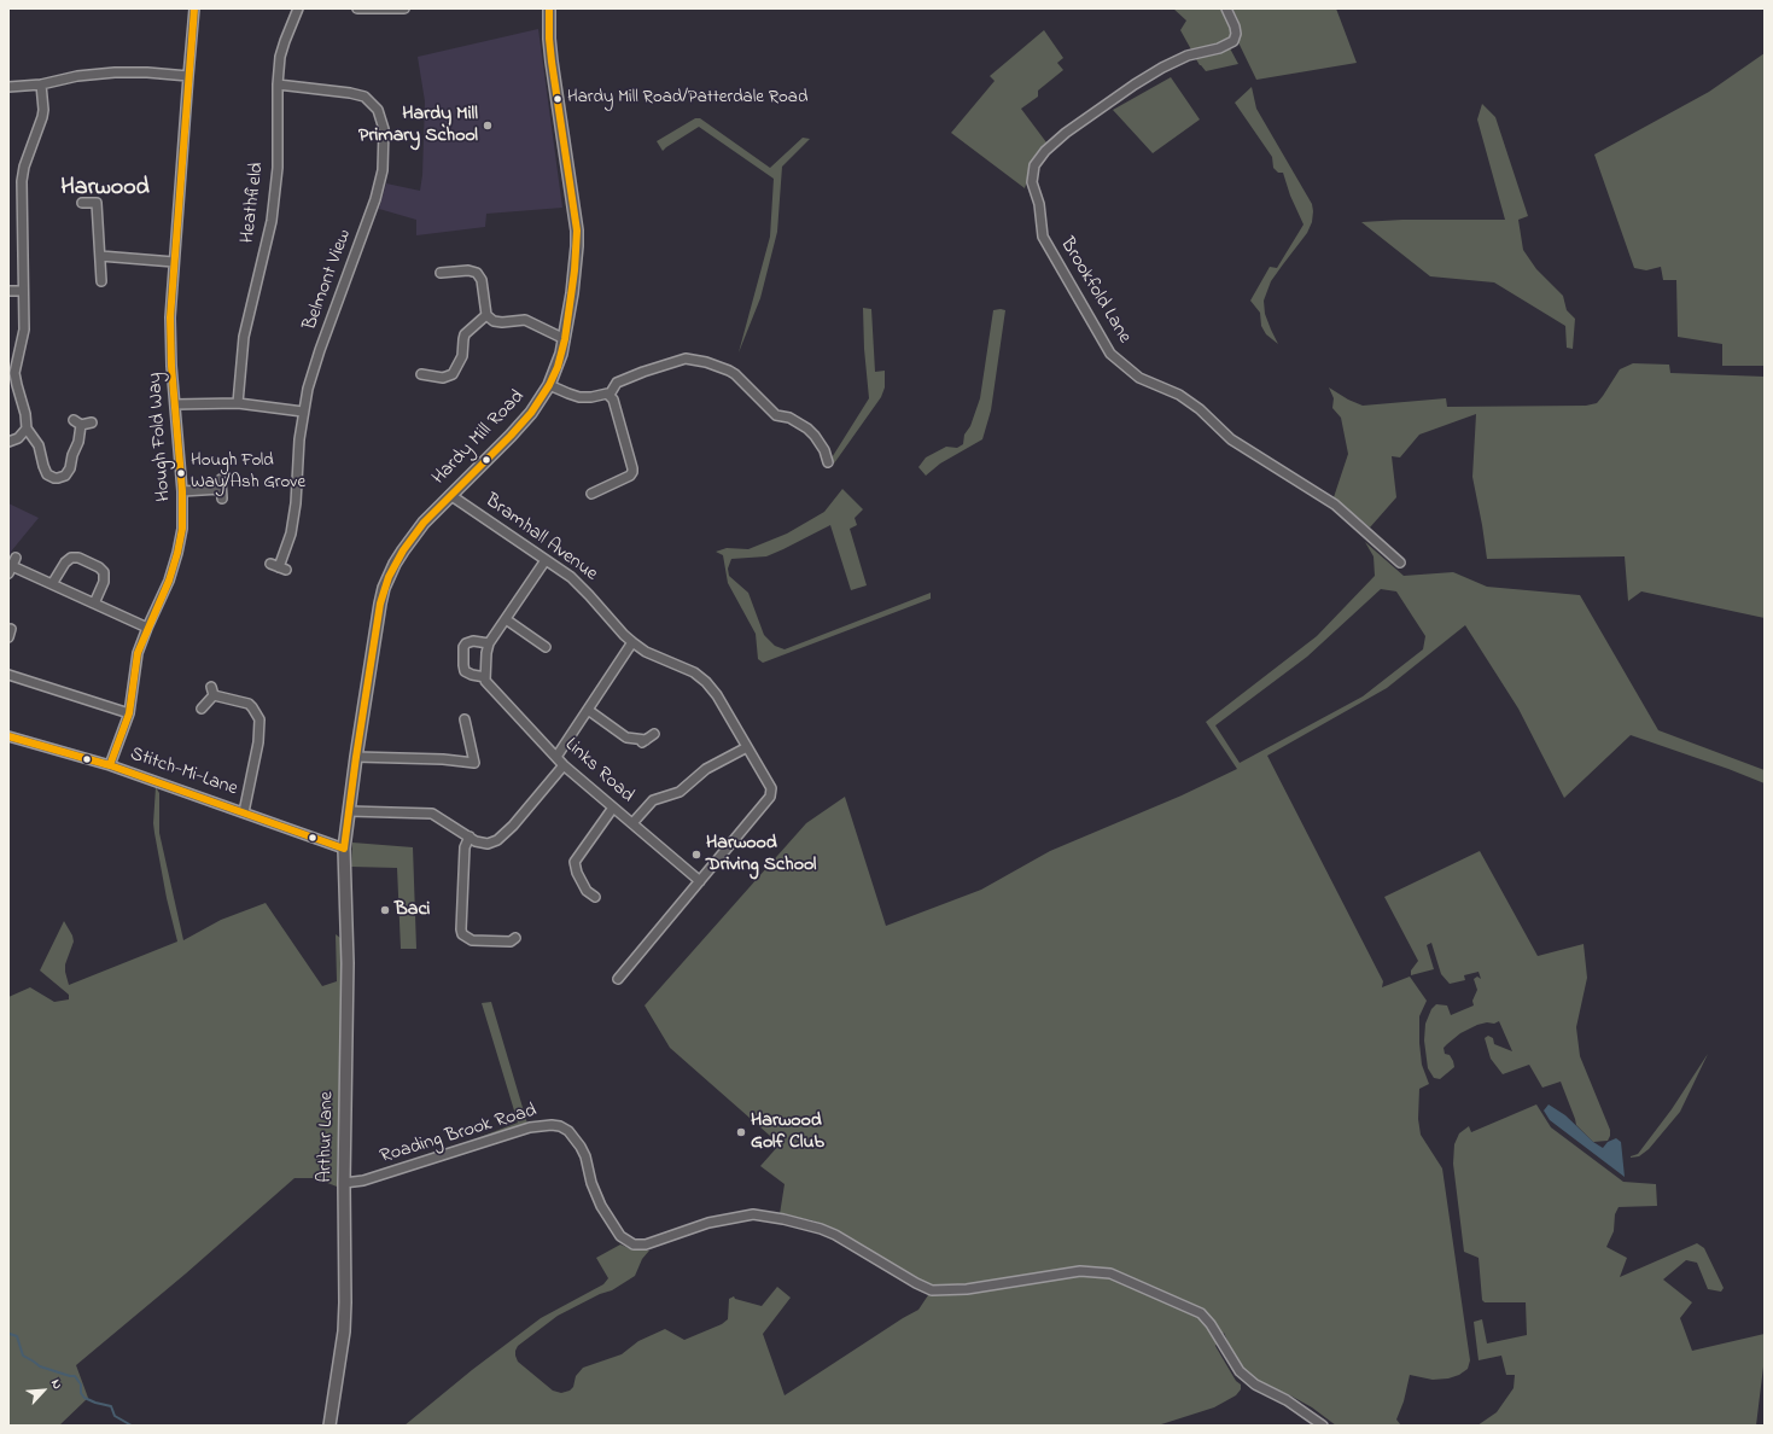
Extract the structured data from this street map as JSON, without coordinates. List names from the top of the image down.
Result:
{
  "streets": {
    "main road": ["Hardy Mill Road", "Arthur Lane"],
    "street": [
      "Heathfield",
      "Belmont View",
      "Brookfold Lane",
      "Hough Fold Way",
      "Bramhall Avenue",
      "Links Road",
      "Stitch-Mi-Lane",
      "Roading Brook Road"
    ]
  },
  "crossings": [
    ["Heathfield", "Belmont View"],
    ["Hough Fold Way", "Stitch-Mi-Lane"],
    ["Hardy Mill Road", "Bramhall Avenue"],
    ["Hardy Mill Road", "Stitch-Mi-Lane"],
    ["Hardy Mill Road", "Arthur Lane"],
    ["Bramhall Avenue", "Links Road"],
    ["Stitch-Mi-Lane", "Arthur Lane"],
    ["Roading Brook Road", "Arthur Lane"]
  ],
  "districts": ["Harwood"],
  "places": [
    "Hardy Mill Road/Patterdale Road",
    "Hardy Mill Primary School",
    "Hough Fold Way/Ash Grove",
    "Harwood Driving School",
    "Baci",
    "Harwood Golf Club"
  ],
  "north": "top right"
}
